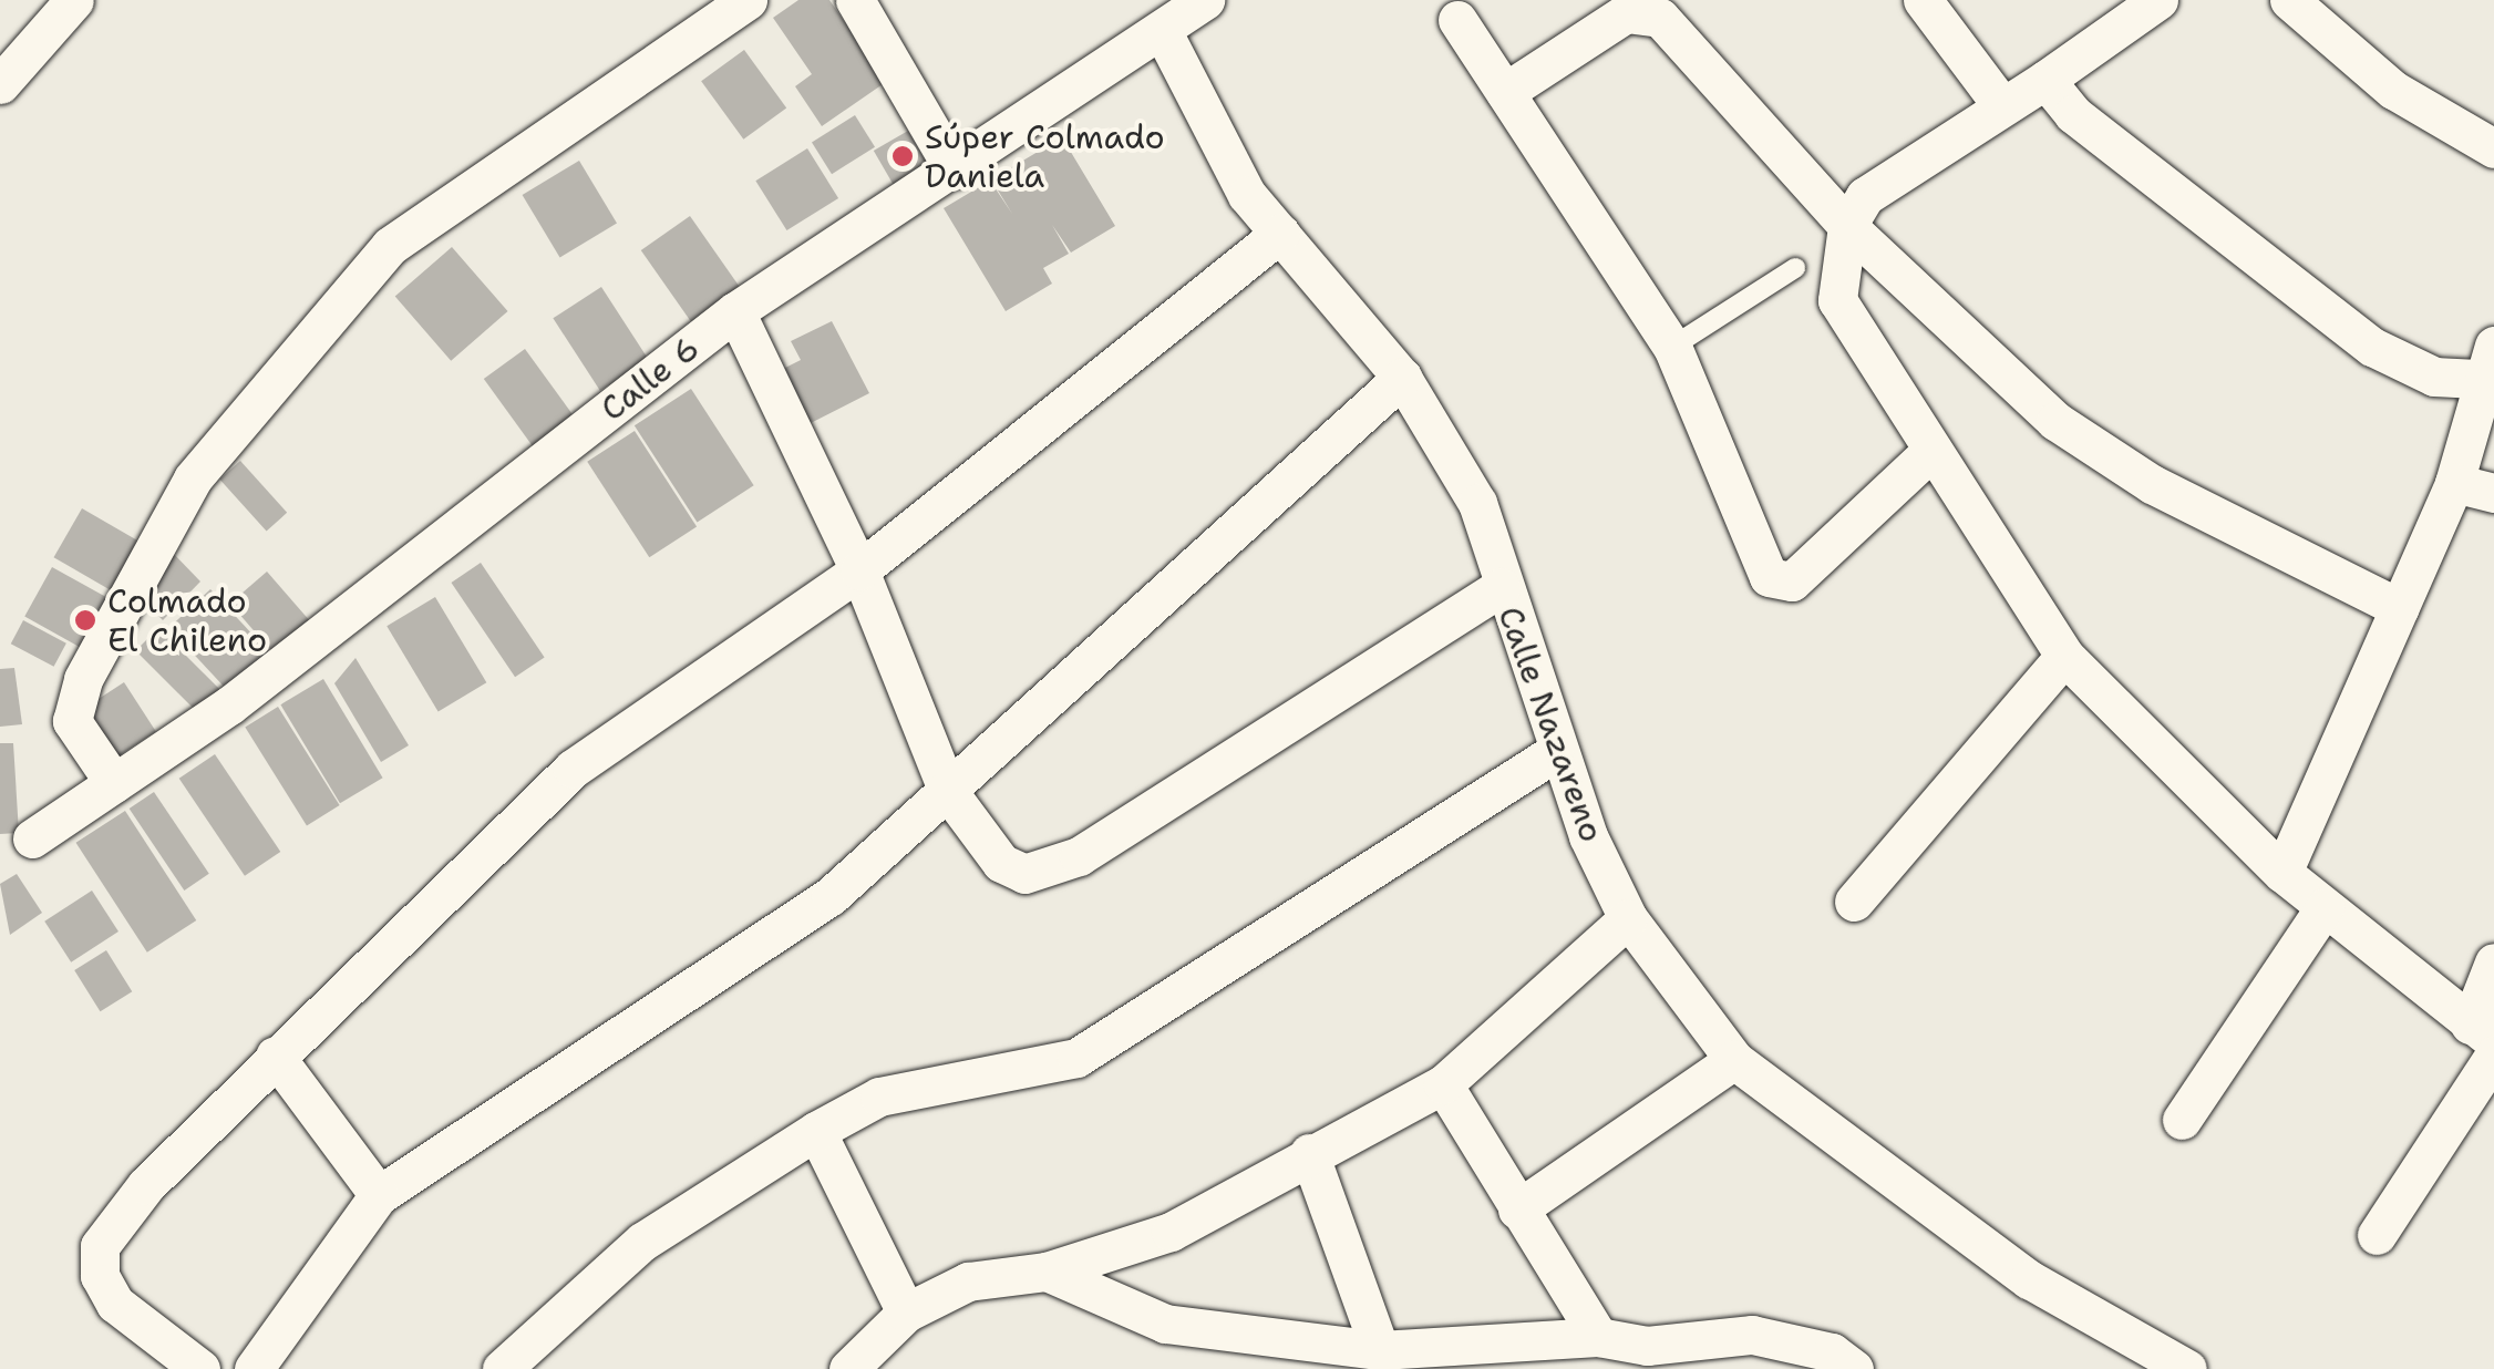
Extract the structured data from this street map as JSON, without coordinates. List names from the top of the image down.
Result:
{
  "streets": {
    "street": ["Calle 6", "Calle Nazareno"]
  },
  "crossings": [
    ["Calle 6", "Calle Nazareno"]
  ],
  "places": ["Súper Colmado Daniela", "Colmado El Chileno"]
}
